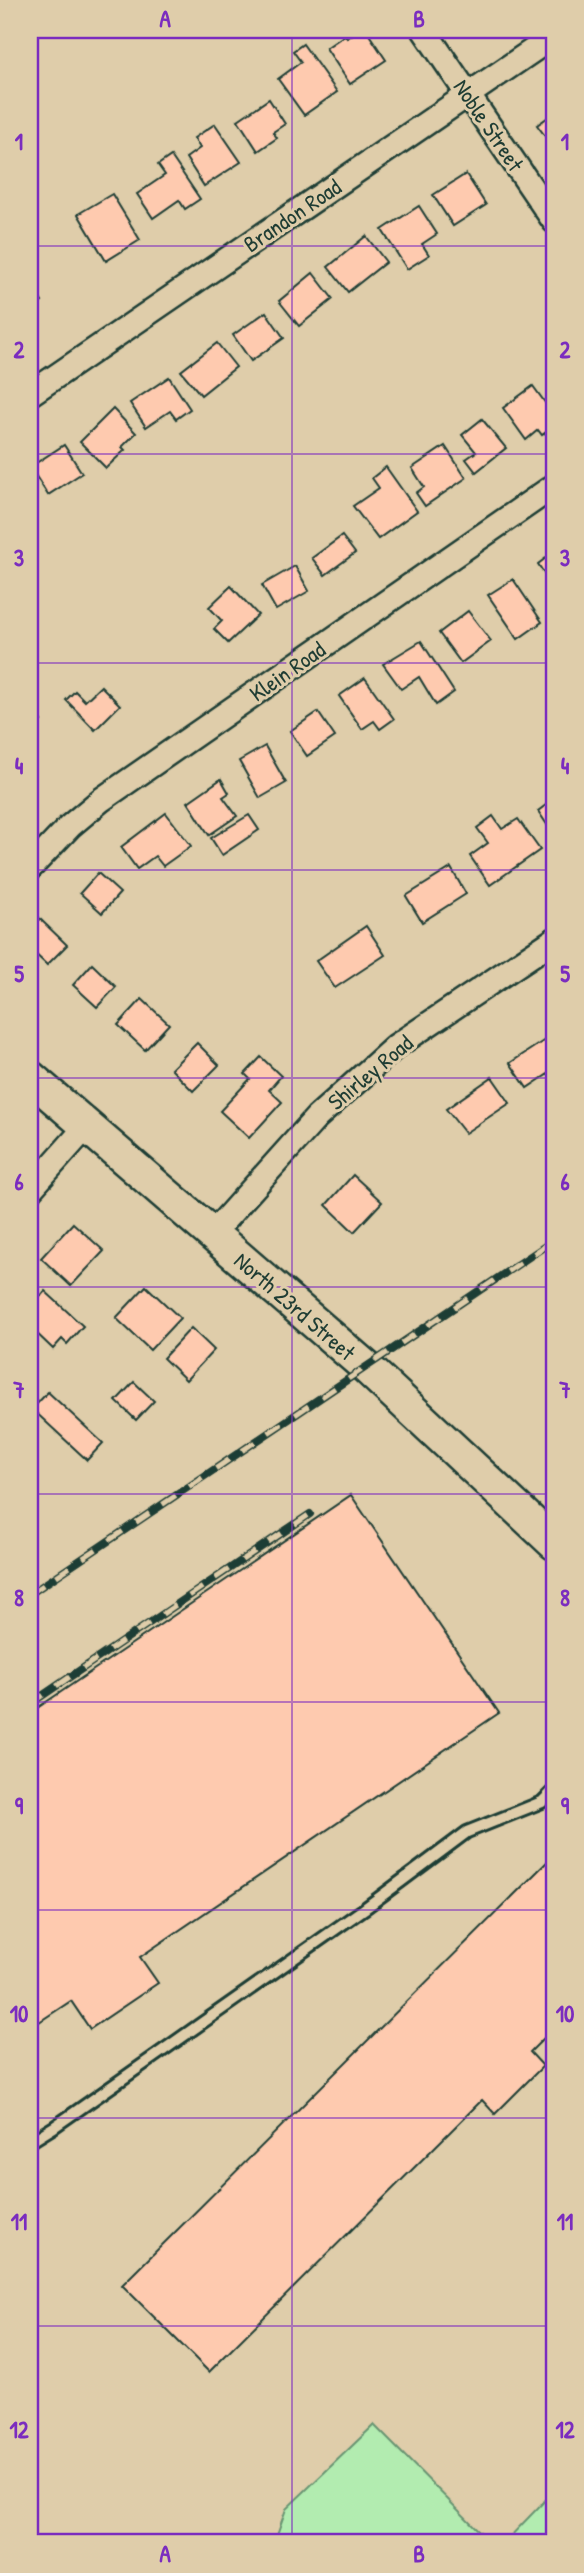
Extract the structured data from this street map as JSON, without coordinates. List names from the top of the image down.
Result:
{
  "streets": {
    "main road": ["North 23rd Street"],
    "street": [
      "Noble Street",
      "Brandon Road",
      "Klein Road",
      "Shirley Road"
    ]
  },
  "crossings": [
    ["Noble Street", "Brandon Road"],
    ["Shirley Road", "North 23rd Street"]
  ],
  "grid": {
    "columns": ["A", "B"],
    "rows": [
      "1",
      "2",
      "3",
      "4",
      "5",
      "6",
      "7",
      "8",
      "9",
      "10",
      "11",
      "12"
    ]
  }
}
